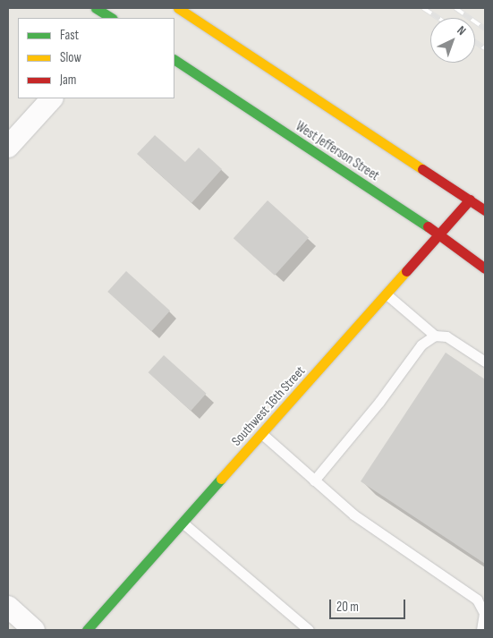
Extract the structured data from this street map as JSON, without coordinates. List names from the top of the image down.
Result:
{
  "streets": {
    "main road": ["West Jefferson Street", "Southwest 16th Street"]
  },
  "crossings": [
    ["West Jefferson Street", "Southwest 16th Street"]
  ],
  "legend": ["Fast", "Slow", "Jam"],
  "scale_bar": "20 m",
  "north": "top right"
}
